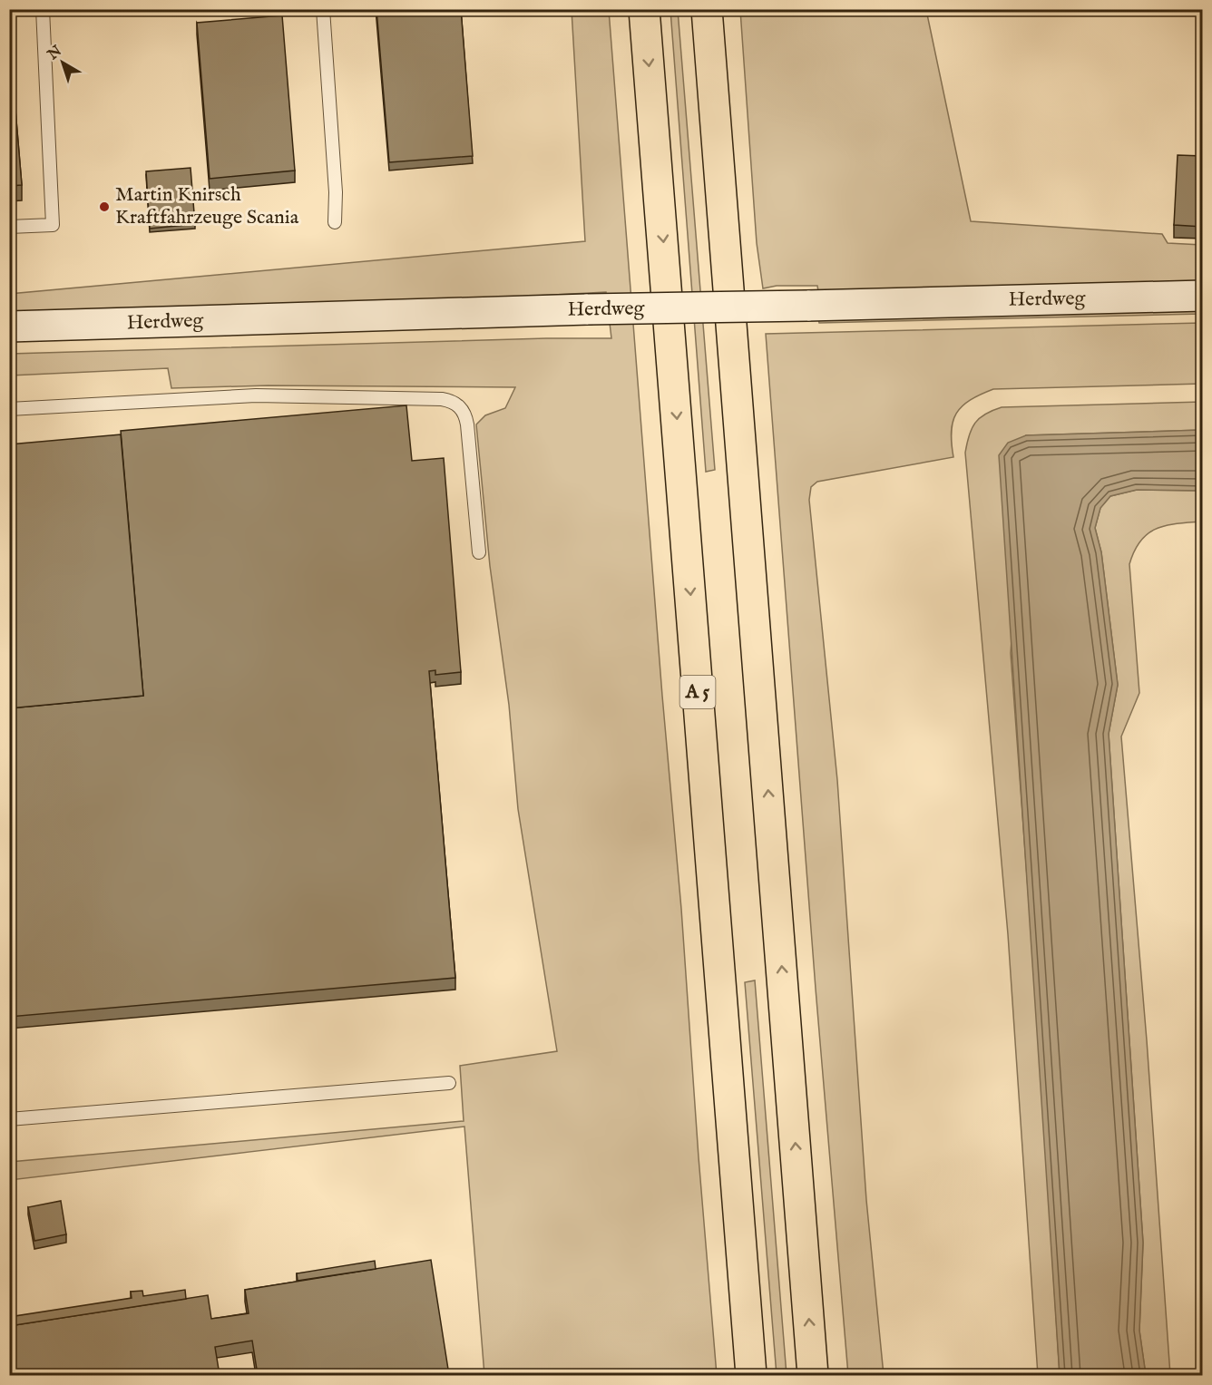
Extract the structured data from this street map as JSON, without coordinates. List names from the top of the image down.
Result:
{
  "streets": {
    "highway": ["A 5"],
    "main road": ["Herdweg"]
  },
  "places": ["Martin Knirsch Kraftfahrzeuge Scania"],
  "north": "top left"
}
